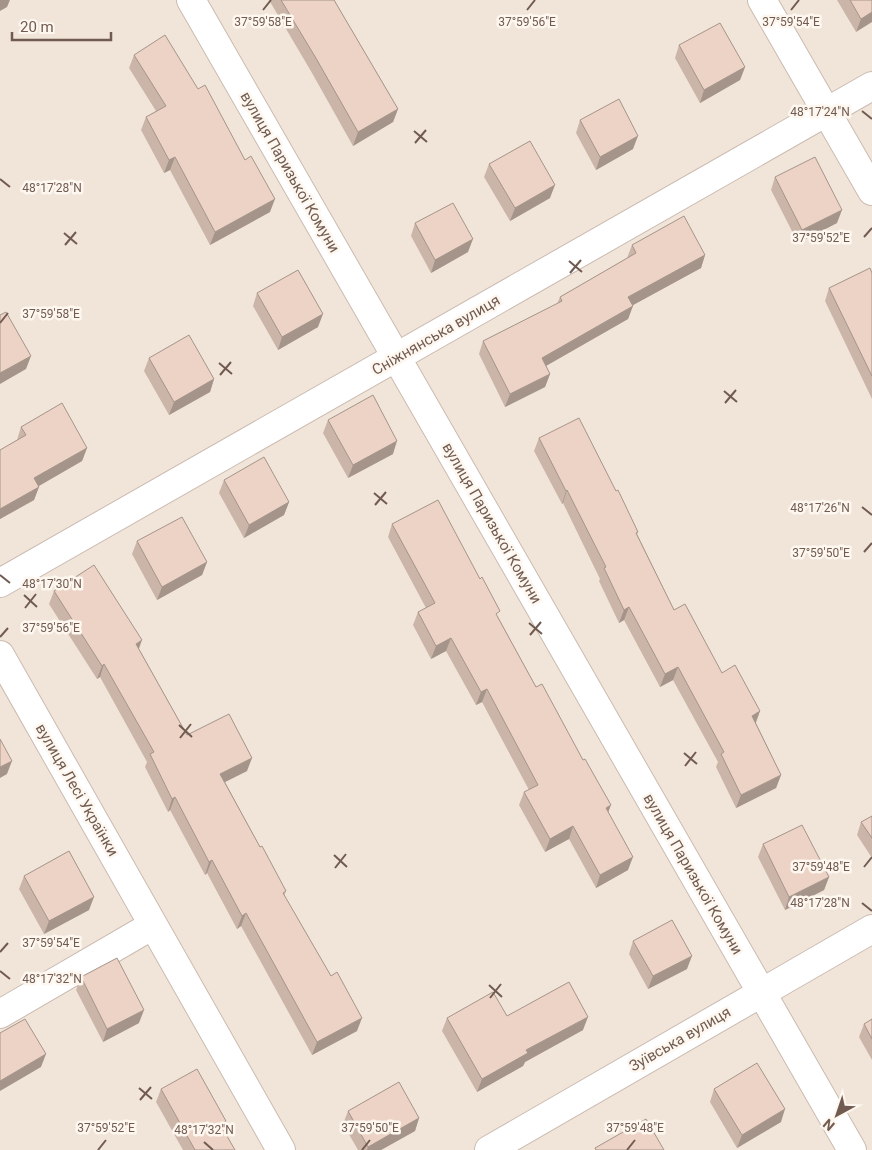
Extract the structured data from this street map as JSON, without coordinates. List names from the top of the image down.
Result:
{
  "streets": {
    "street": [
      "вулиця Паризької Комуни",
      "Сніжнянська вулиця",
      "вулиця Лесі Українки",
      "Зуївська вулиця"
    ]
  },
  "crossings": [
    ["вулиця Паризької Комуни", "Сніжнянська вулиця"],
    ["вулиця Паризької Комуни", "Зуївська вулиця"]
  ],
  "scale_bar": "20 m",
  "north": "bottom left",
  "coordinates": [
    "37°59'58\"E",
    "37°59'56\"E",
    "37°59'54\"E",
    "48°17'24\"N",
    "48°17'28\"N",
    "37°59'52\"E",
    "48°17'26\"N",
    "37°59'50\"E",
    "48°17'30\"N",
    "37°59'48\"E",
    "48°17'32\"N"
  ]
}
